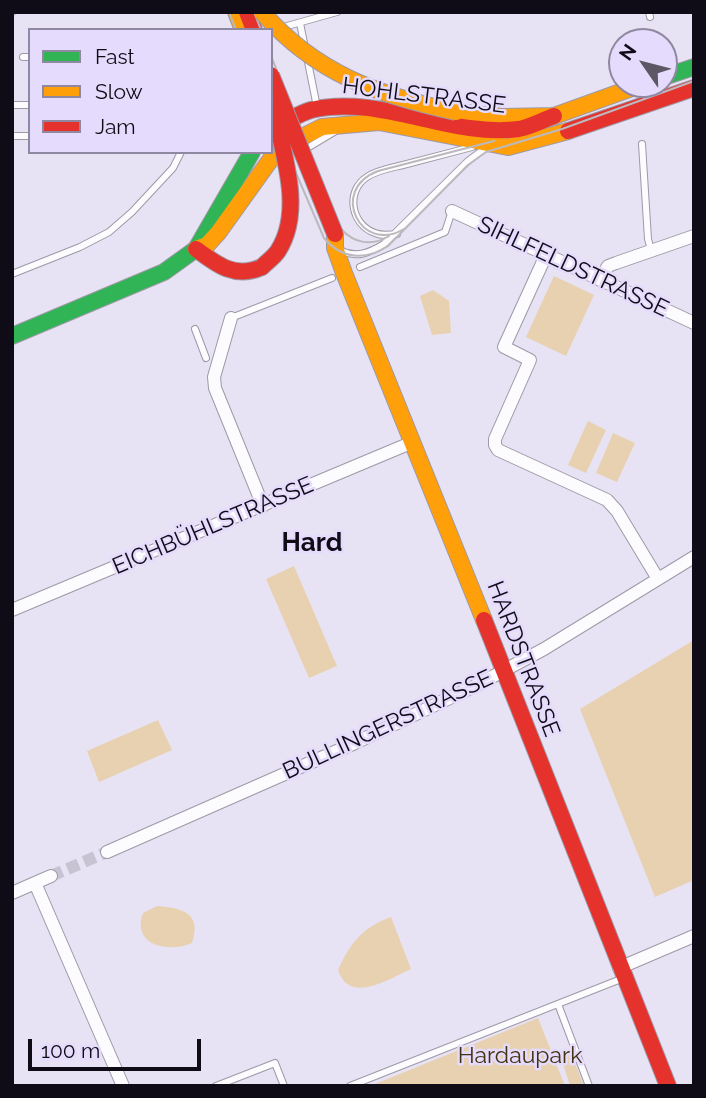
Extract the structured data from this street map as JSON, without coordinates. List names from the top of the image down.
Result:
{
  "streets": {
    "main road": ["HOHLSTRASSE", "HARDSTRASSE"],
    "street": ["SIHLFELDSTRASSE", "EICHBÜHLSTRASSE", "BULLINGERSTRASSE"]
  },
  "crossings": [
    ["EICHBÜHLSTRASSE", "HARDSTRASSE"],
    ["HARDSTRASSE", "BULLINGERSTRASSE"]
  ],
  "districts": ["Hard"],
  "parks": ["Hardaupark"],
  "legend": ["Fast", "Slow", "Jam"],
  "scale_bar": "100 m",
  "north": "top left"
}
